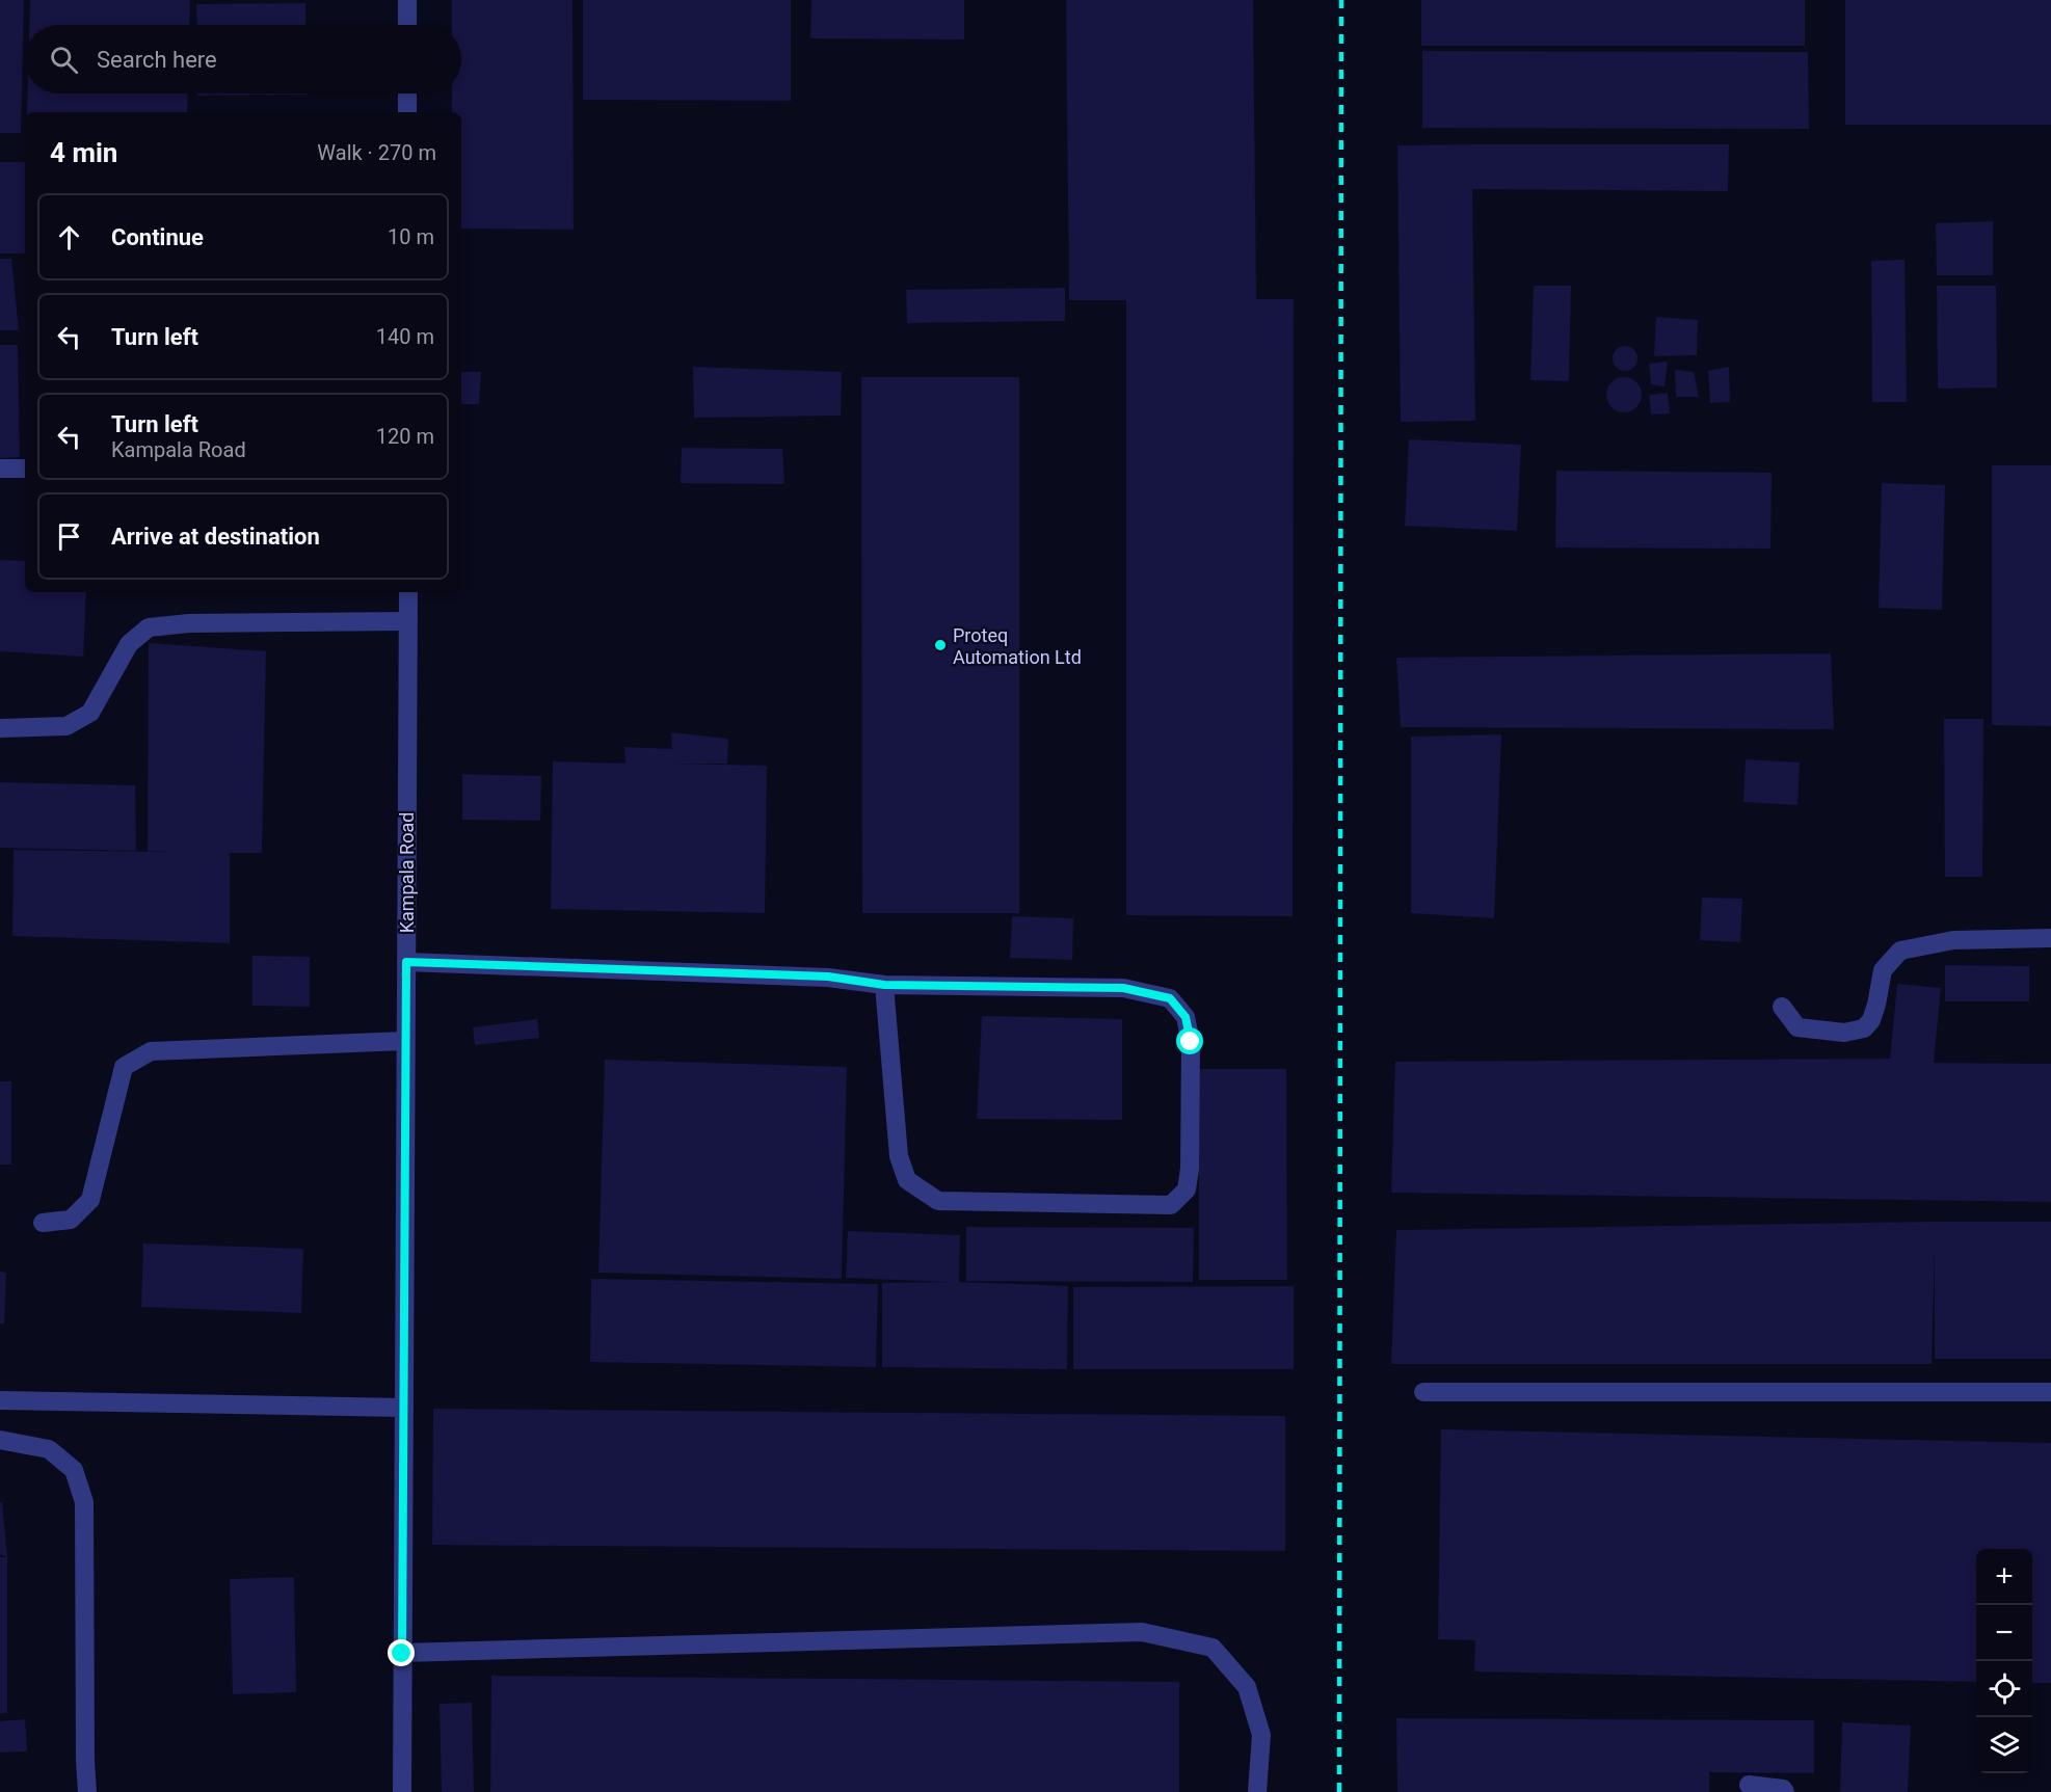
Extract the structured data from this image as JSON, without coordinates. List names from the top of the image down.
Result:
{
  "streets": {
    "street": ["Kampala Road"]
  },
  "places": ["Proteq Automation Ltd"],
  "page": {
    "search": "Search here",
    "heading": ["4 min", "Walk · 270 m"],
    "list": [
      ["Continue", "10 m"],
      ["Turn left", "140 m"],
      ["Turn left", "Kampala Road", "120 m"],
      "Arrive at destination"
    ],
    "map_buttons": ["+", "−"]
  }
}
